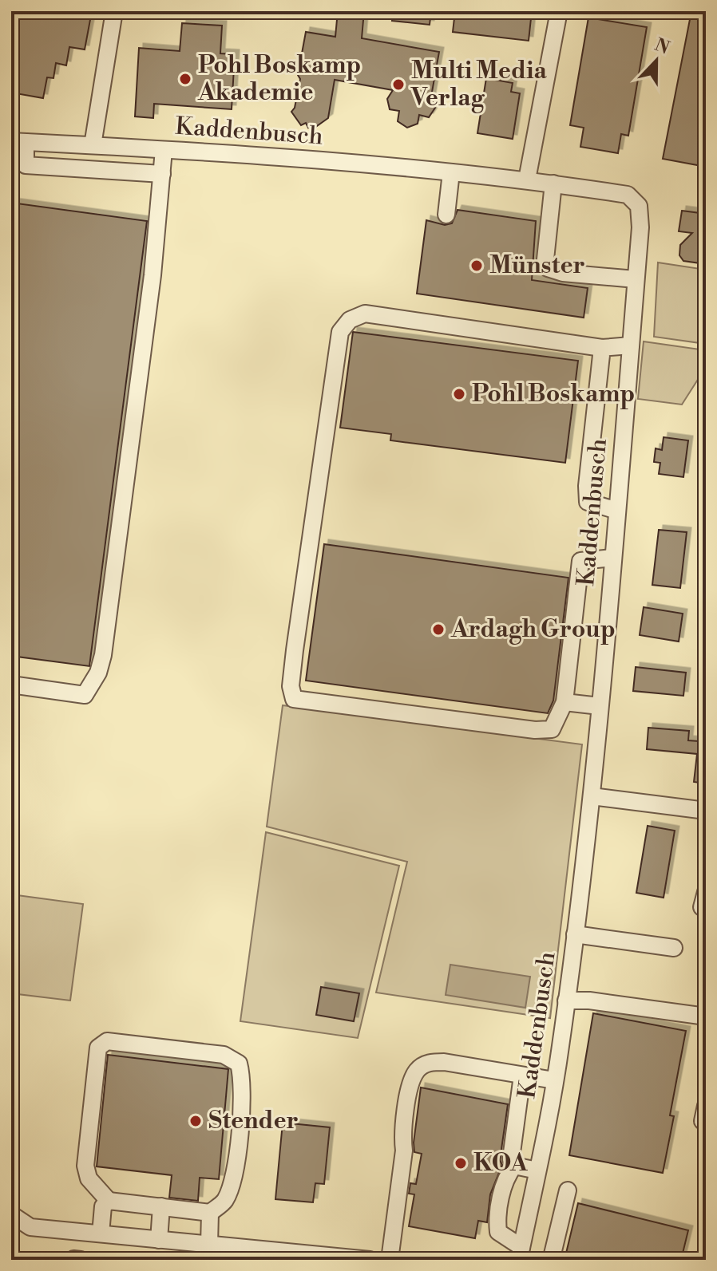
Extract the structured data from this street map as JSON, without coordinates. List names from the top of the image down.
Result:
{
  "streets": {
    "street": ["Kaddenbusch"]
  },
  "places": [
    "Pohl Boskamp Akademie",
    "Multi Media Verlag",
    "Münster",
    "Pohl Boskamp",
    "Ardagh Group",
    "Stender",
    "KOA"
  ],
  "north": "top"
}
